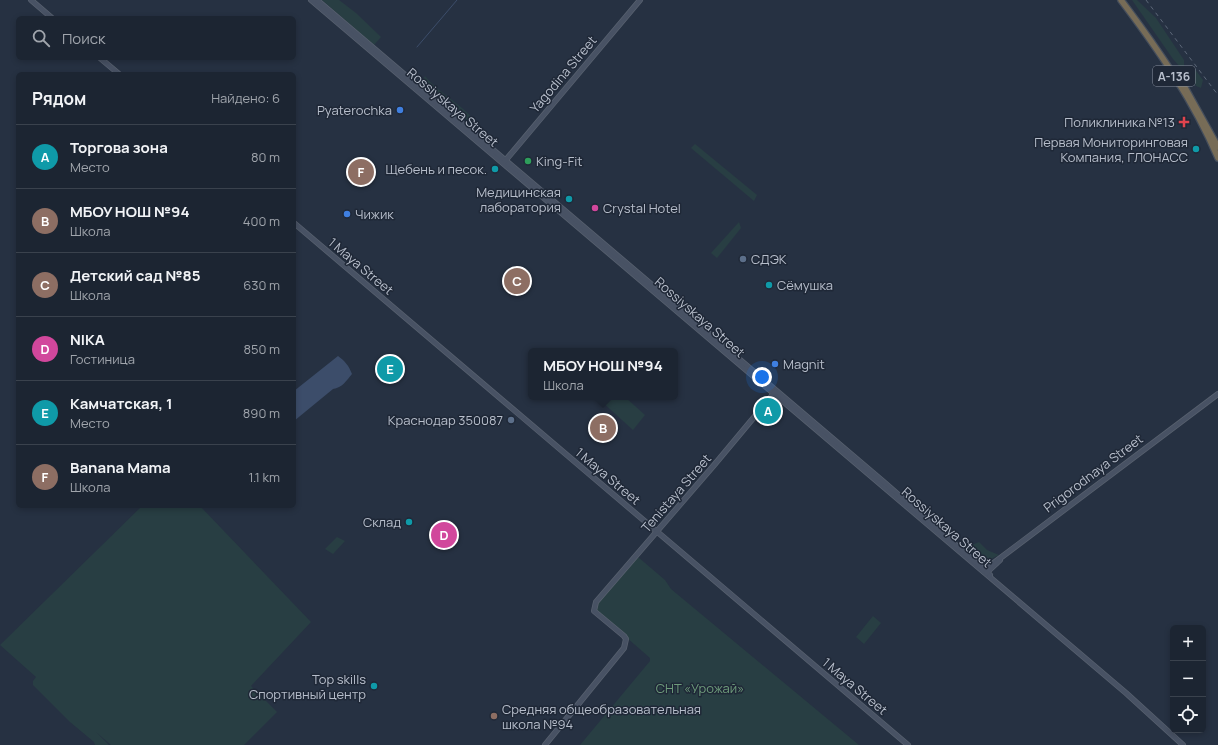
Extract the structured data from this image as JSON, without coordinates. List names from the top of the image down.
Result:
{
  "streets": {
    "highway": ["А-136"],
    "street": [
      "Yagodina Street",
      "Rossiyskaya Street",
      "1 Maya Street",
      "Prigorodnaya Street",
      "Tenistaya Street"
    ]
  },
  "crossings": [
    ["Yagodina Street", "Rossiyskaya Street"],
    ["Rossiyskaya Street", "Prigorodnaya Street"],
    ["Rossiyskaya Street", "Tenistaya Street"],
    ["1 Maya Street", "Tenistaya Street"]
  ],
  "parks": ["СНТ «Урожай»"],
  "places": {
    "other": [
      "Pyaterochka",
      "Первая Мониторинговая Компания, ГЛОНАСС",
      "King-Fit",
      "Щебень и песок.",
      "Медицинская лаборатория",
      "Crystal Hotel",
      "Чижик",
      "СДЭК",
      "Сёмушка",
      "Magnit",
      "Краснодар 350087",
      "Склад",
      "Top skills Спортивный центр",
      "Средняя общеобразовательная школа №94"
    ],
    "health": ["Поликлиника №13"]
  },
  "page": {
    "search": "Поиск",
    "heading": ["Рядом", "Найдено: 6"],
    "list": [
      {
        "mark": "A",
        "name": "Торгова зона",
        "note": "Место",
        "value": "80 m"
      },
      {
        "mark": "B",
        "name": "МБОУ НОШ №94",
        "note": "Школа",
        "value": "400 m"
      },
      {
        "mark": "C",
        "name": "Детский сад №85",
        "note": "Школа",
        "value": "630 m"
      },
      {
        "mark": "D",
        "name": "NIKA",
        "note": "Гостиница",
        "value": "850 m"
      },
      {
        "mark": "E",
        "name": "Камчатская, 1",
        "note": "Место",
        "value": "890 m"
      },
      {
        "mark": "F",
        "name": "Banana Mama",
        "note": "Школа",
        "value": "1.1 km"
      }
    ],
    "pins": [
      "F",
      "C",
      "E",
      "A",
      "B",
      "D"
    ],
    "popup": ["МБОУ НОШ №94", "Школа"],
    "map_buttons": ["+", "−"]
  }
}
